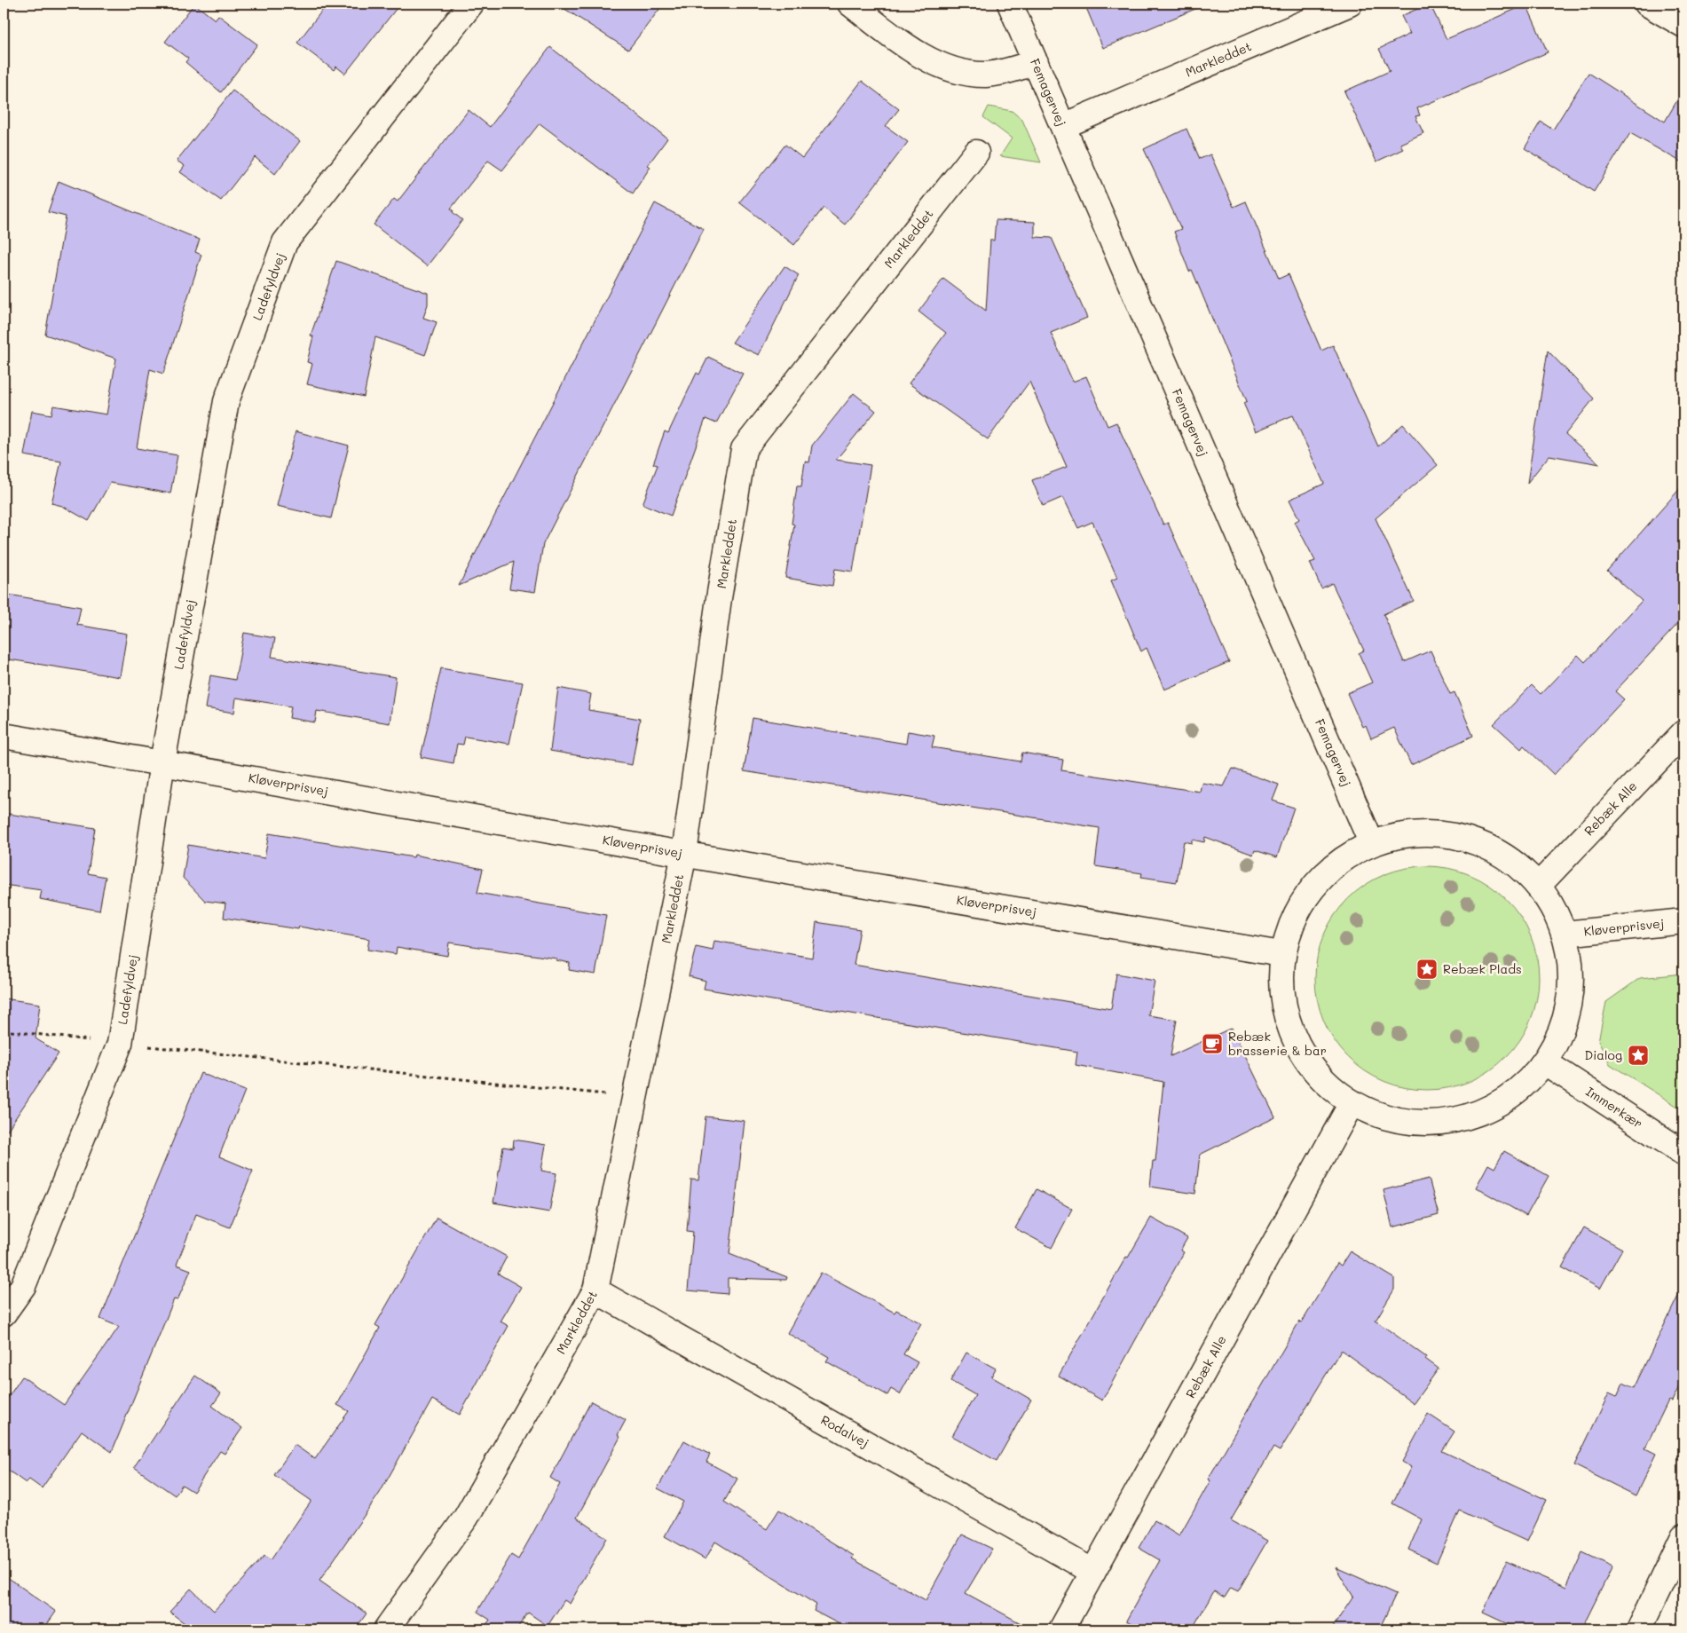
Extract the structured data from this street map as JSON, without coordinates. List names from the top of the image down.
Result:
{
  "streets": {
    "street": [
      "Markleddet",
      "Femagervej",
      "Ladefyldvej",
      "Kløverprisvej",
      "Rebæk Alle",
      "Immerkær",
      "Rodalvej"
    ]
  },
  "crossings": [
    ["Markleddet", "Femagervej"],
    ["Markleddet", "Kløverprisvej"],
    ["Markleddet", "Rodalvej"],
    ["Ladefyldvej", "Kløverprisvej"],
    ["Rebæk Alle", "Rodalvej"]
  ],
  "places": {
    "place": ["Rebæk Plads", "Dialog"],
    "cafe": ["Rebæk brasserie & bar"]
  }
}
